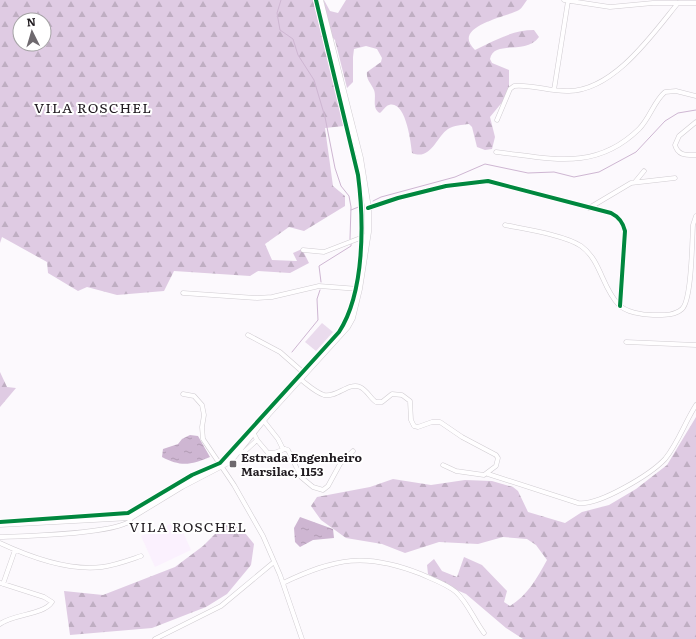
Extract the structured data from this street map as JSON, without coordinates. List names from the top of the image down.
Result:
{
  "districts": ["VILA ROSCHEL", "VILA ROSCHEL"],
  "places": {
    "transit": ["Estrada Engenheiro Marsilac, 1153"]
  },
  "north": "top"
}
